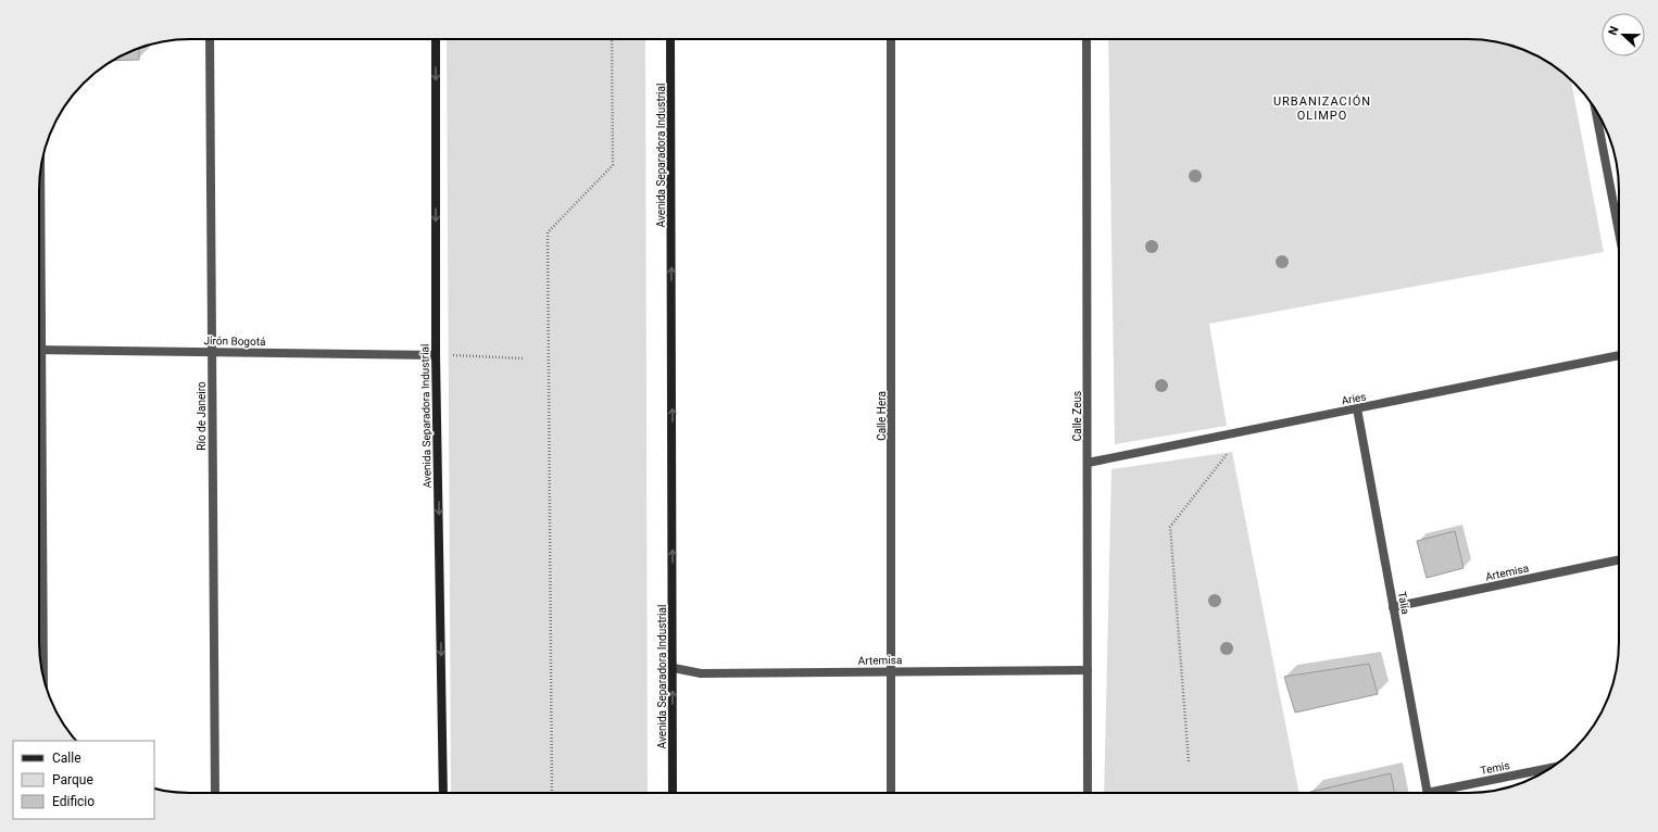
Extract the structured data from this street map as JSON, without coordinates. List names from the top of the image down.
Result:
{
  "streets": {
    "main road": ["Avenida Separadora Industrial"],
    "street": [
      "Jirón Bogotá",
      "Aries",
      "Río de Janeiro",
      "Calle Hera",
      "Calle Zeus",
      "Artemisa",
      "Talia",
      "Temis"
    ]
  },
  "crossings": [
    ["Avenida Separadora Industrial", "Jirón Bogotá"],
    ["Avenida Separadora Industrial", "Artemisa"],
    ["Jirón Bogotá", "Río de Janeiro"],
    ["Aries", "Calle Zeus"],
    ["Aries", "Talia"],
    ["Calle Hera", "Artemisa"],
    ["Calle Zeus", "Artemisa"],
    ["Artemisa", "Talia"]
  ],
  "districts": ["URBANIZACIÓN OLIMPO"],
  "legend": ["Calle", "Parque", "Edificio"],
  "north": "left"
}
